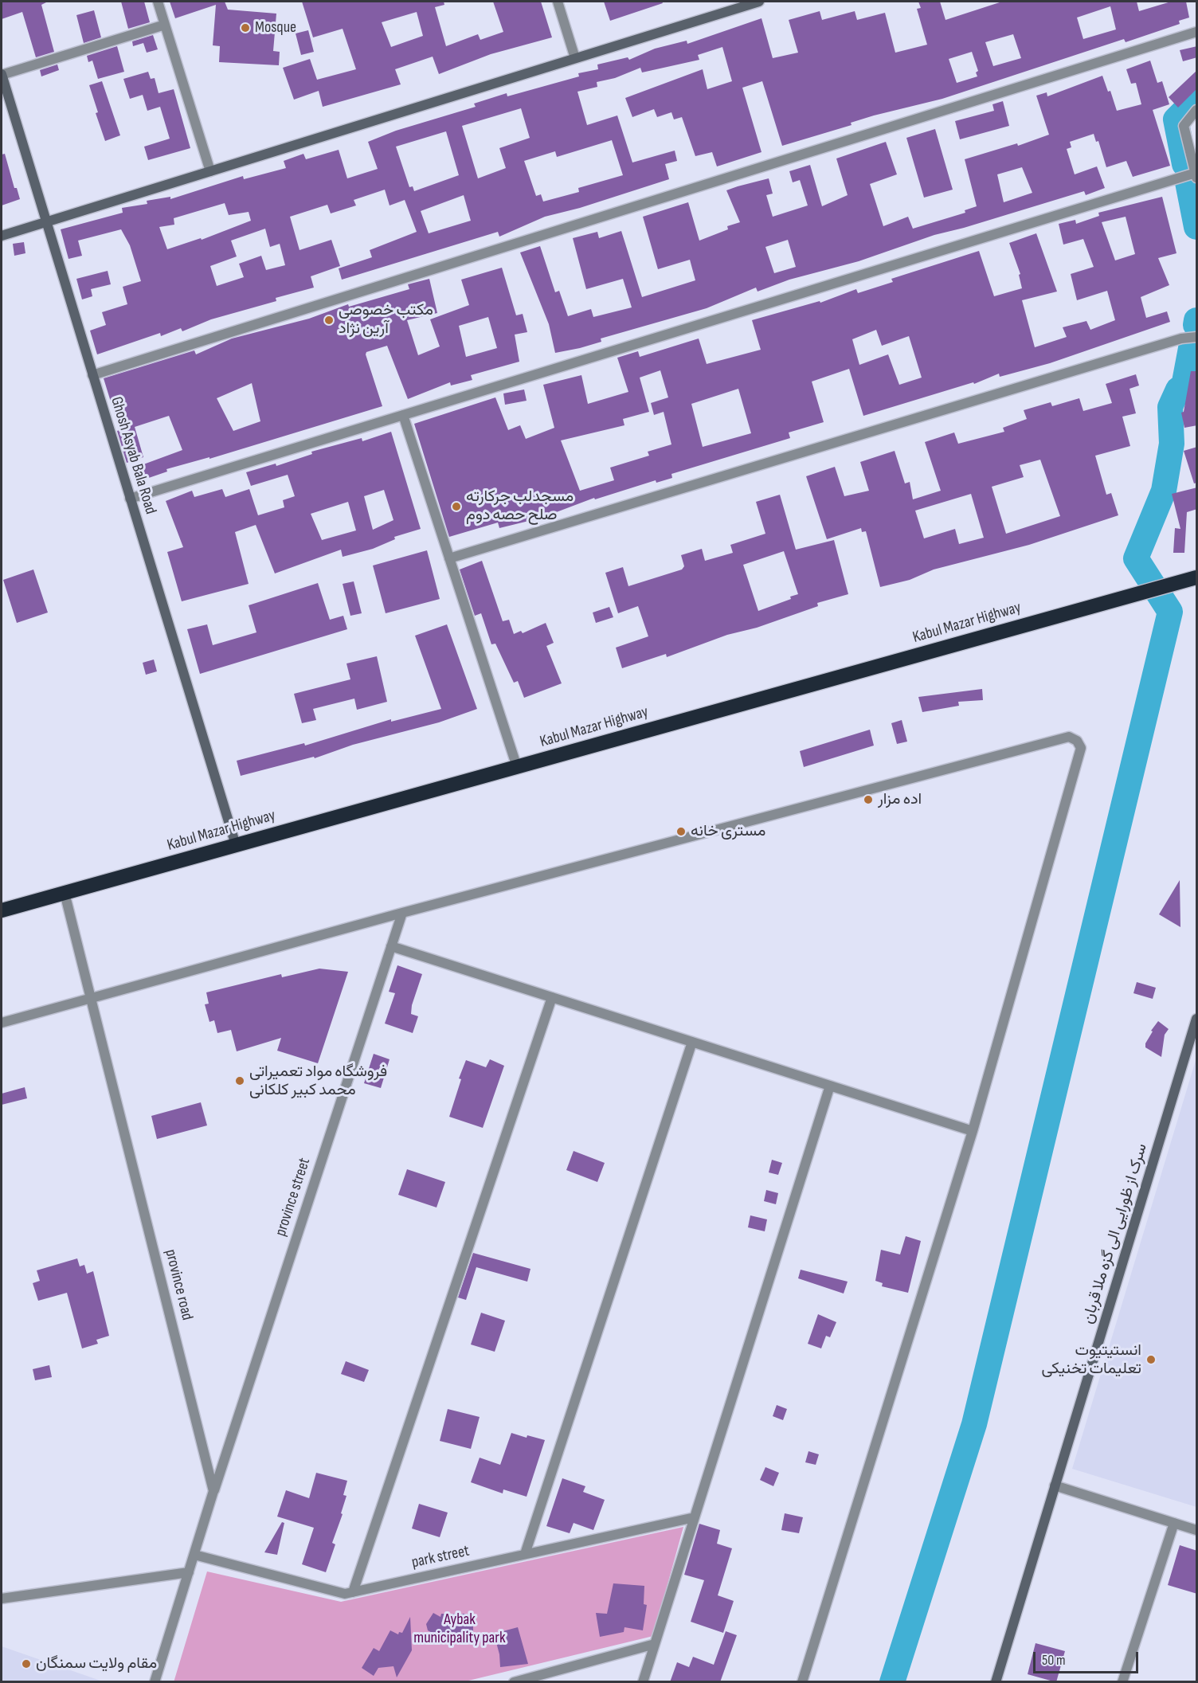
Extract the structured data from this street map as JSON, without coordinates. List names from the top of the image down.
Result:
{
  "streets": {
    "highway": ["Kabul Mazar Highway"],
    "street": [
      "Ghosh Asyab Bala Road",
      "province street",
      "سرک از ظورایی الی گزه ملا قربان",
      "province road",
      "park street"
    ]
  },
  "crossings": [
    ["Ghosh Asyab Bala Road", "Kabul Mazar Highway"],
    ["Kabul Mazar Highway", "province road"],
    ["province street", "province road"]
  ],
  "parks": ["Aybak municipality park"],
  "places": [
    "Mosque",
    "مکتب خصوصی آرین نژاد",
    "مسجدلب جرکارته صلح حصه دوم",
    "اده مزار",
    "مستری خانه",
    "فروشگاه مواد تعمیراتی محمد کبیر کلکانی",
    "انستیتیوت تعلیمات تخنیکی",
    "مقام ولایت سمنگان"
  ],
  "scale_bar": "50 m"
}
